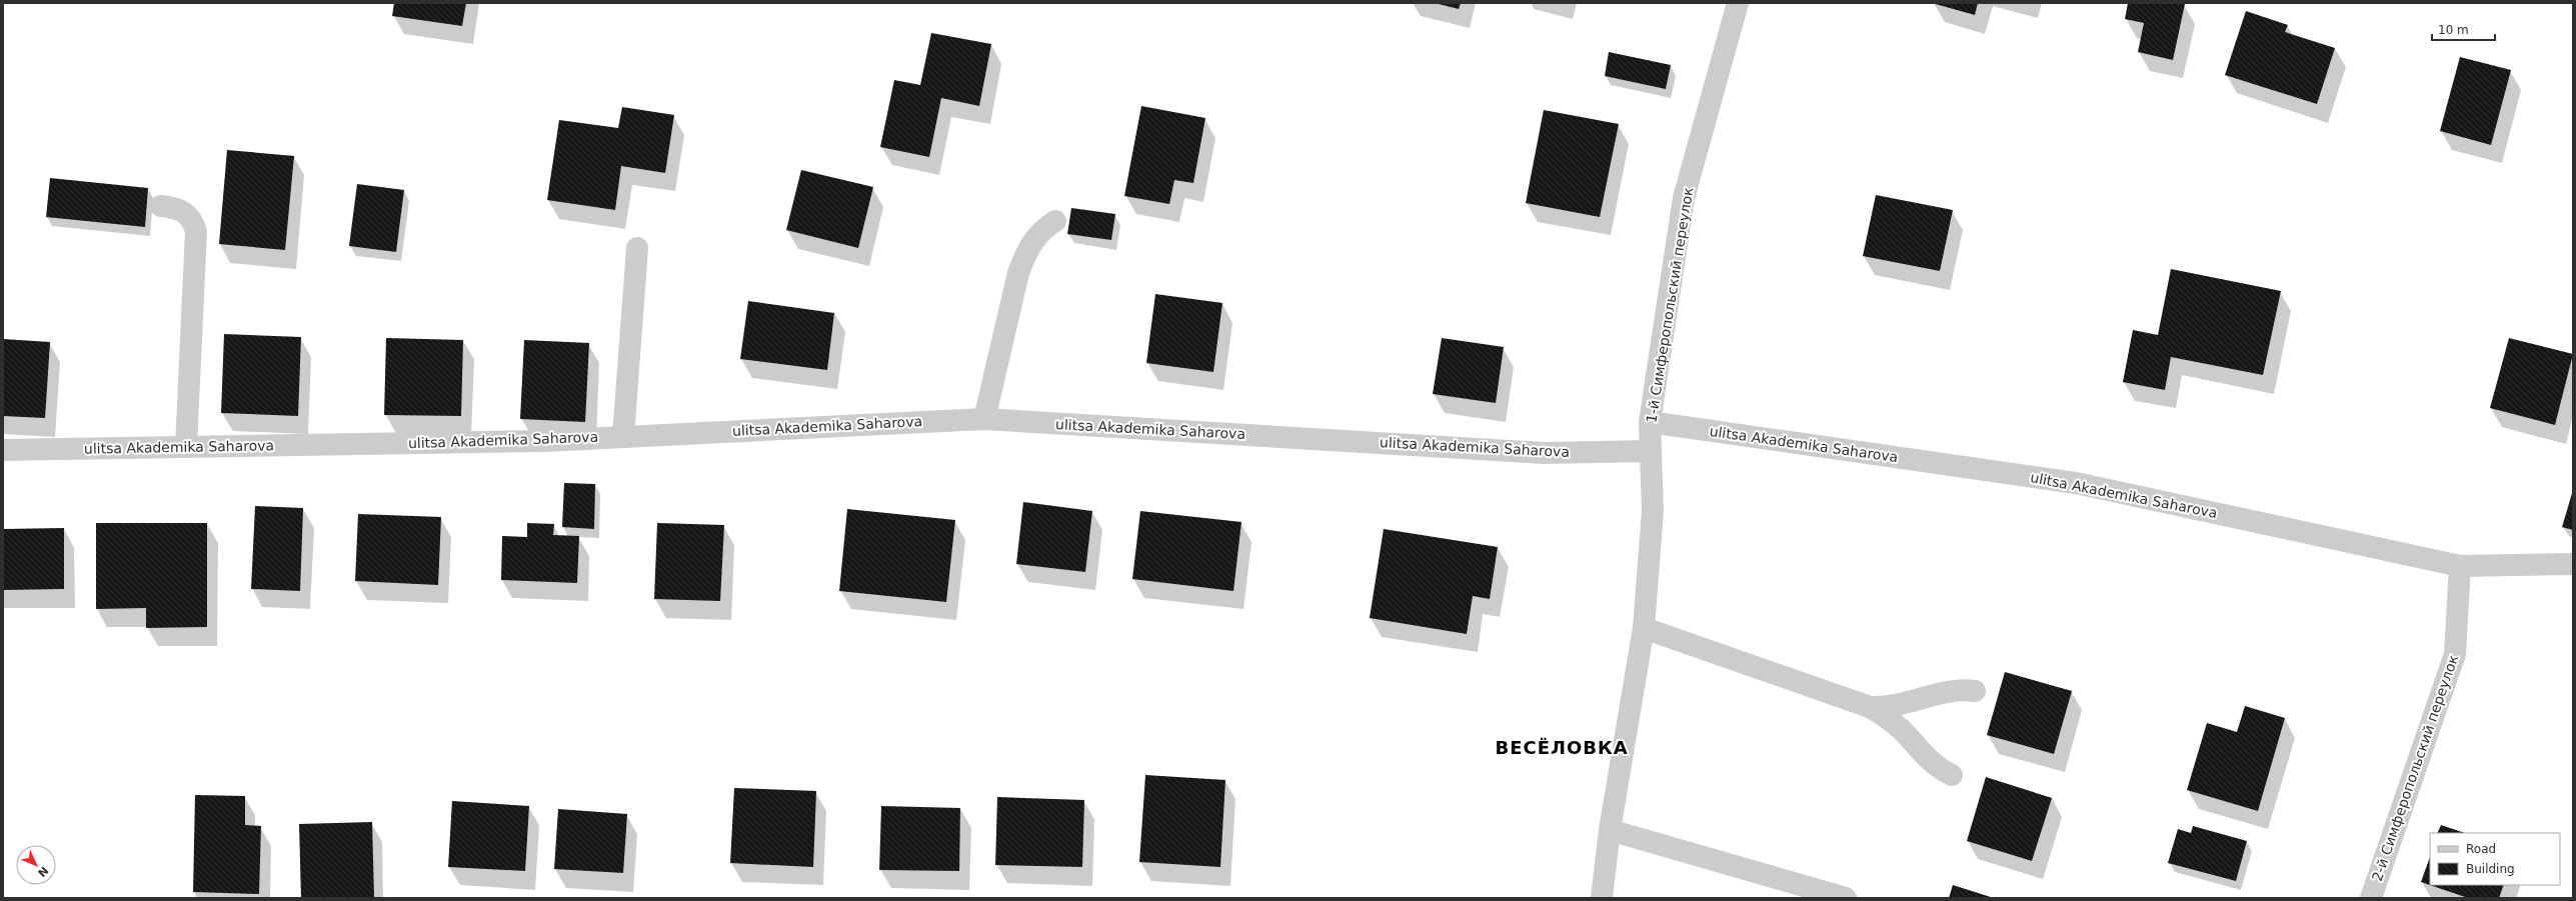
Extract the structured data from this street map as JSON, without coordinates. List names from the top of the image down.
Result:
{
  "streets": {
    "street": ["1-й Симферопольский переулок", "ulitsa Akademika Saharova", "2-й Симферопольский переулок"]
  },
  "crossings": [
    ["1-й Симферопольский переулок", "ulitsa Akademika Saharova"],
    ["ulitsa Akademika Saharova", "2-й Симферопольский переулок"]
  ],
  "districts": ["ВЕСЁЛОВКА"],
  "legend": ["Road", "Building"],
  "scale_bar": "10 m",
  "north": "bottom right"
}
